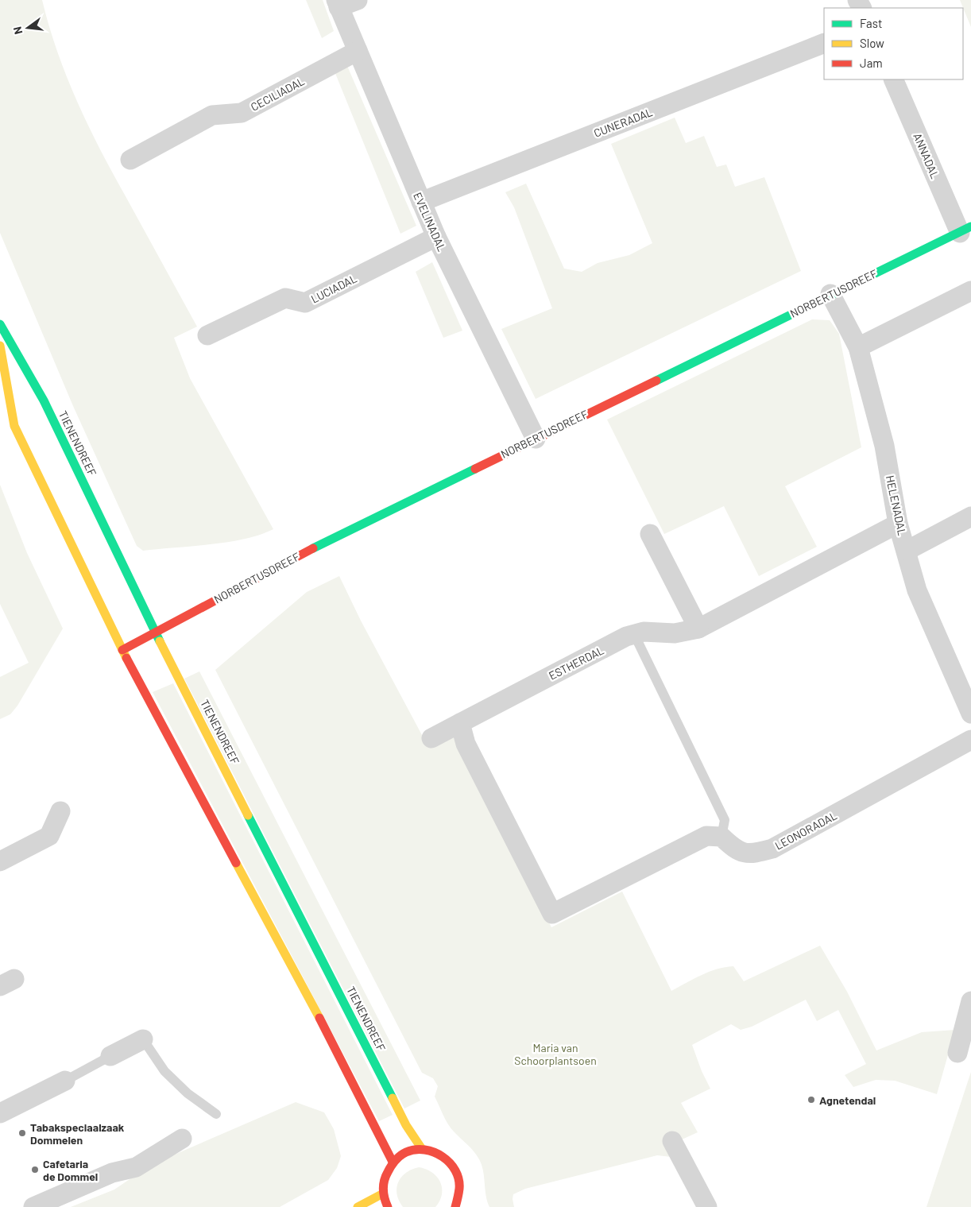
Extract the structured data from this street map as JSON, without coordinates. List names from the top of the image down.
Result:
{
  "streets": {
    "street": [
      "CECILIADAL",
      "CUNERADAL",
      "ANNADAL",
      "EVELINADAL",
      "LUCIADAL",
      "NORBERTUSDREEF",
      "TIENENDREEF",
      "HELENADAL",
      "ESTHERDAL",
      "LEONORADAL"
    ]
  },
  "crossings": [
    ["CECILIADAL", "EVELINADAL"],
    ["CUNERADAL", "EVELINADAL"],
    ["ANNADAL", "NORBERTUSDREEF"],
    ["EVELINADAL", "LUCIADAL"],
    ["EVELINADAL", "NORBERTUSDREEF"],
    ["NORBERTUSDREEF", "TIENENDREEF"],
    ["NORBERTUSDREEF", "HELENADAL"],
    ["HELENADAL", "ESTHERDAL"]
  ],
  "parks": ["Maria van Schoorplantsoen"],
  "places": ["Agnetendal", "Tabakspeciaalzaak Dommelen", "Cafetaria de Dommel"],
  "legend": ["Fast", "Slow", "Jam"],
  "north": "left"
}
